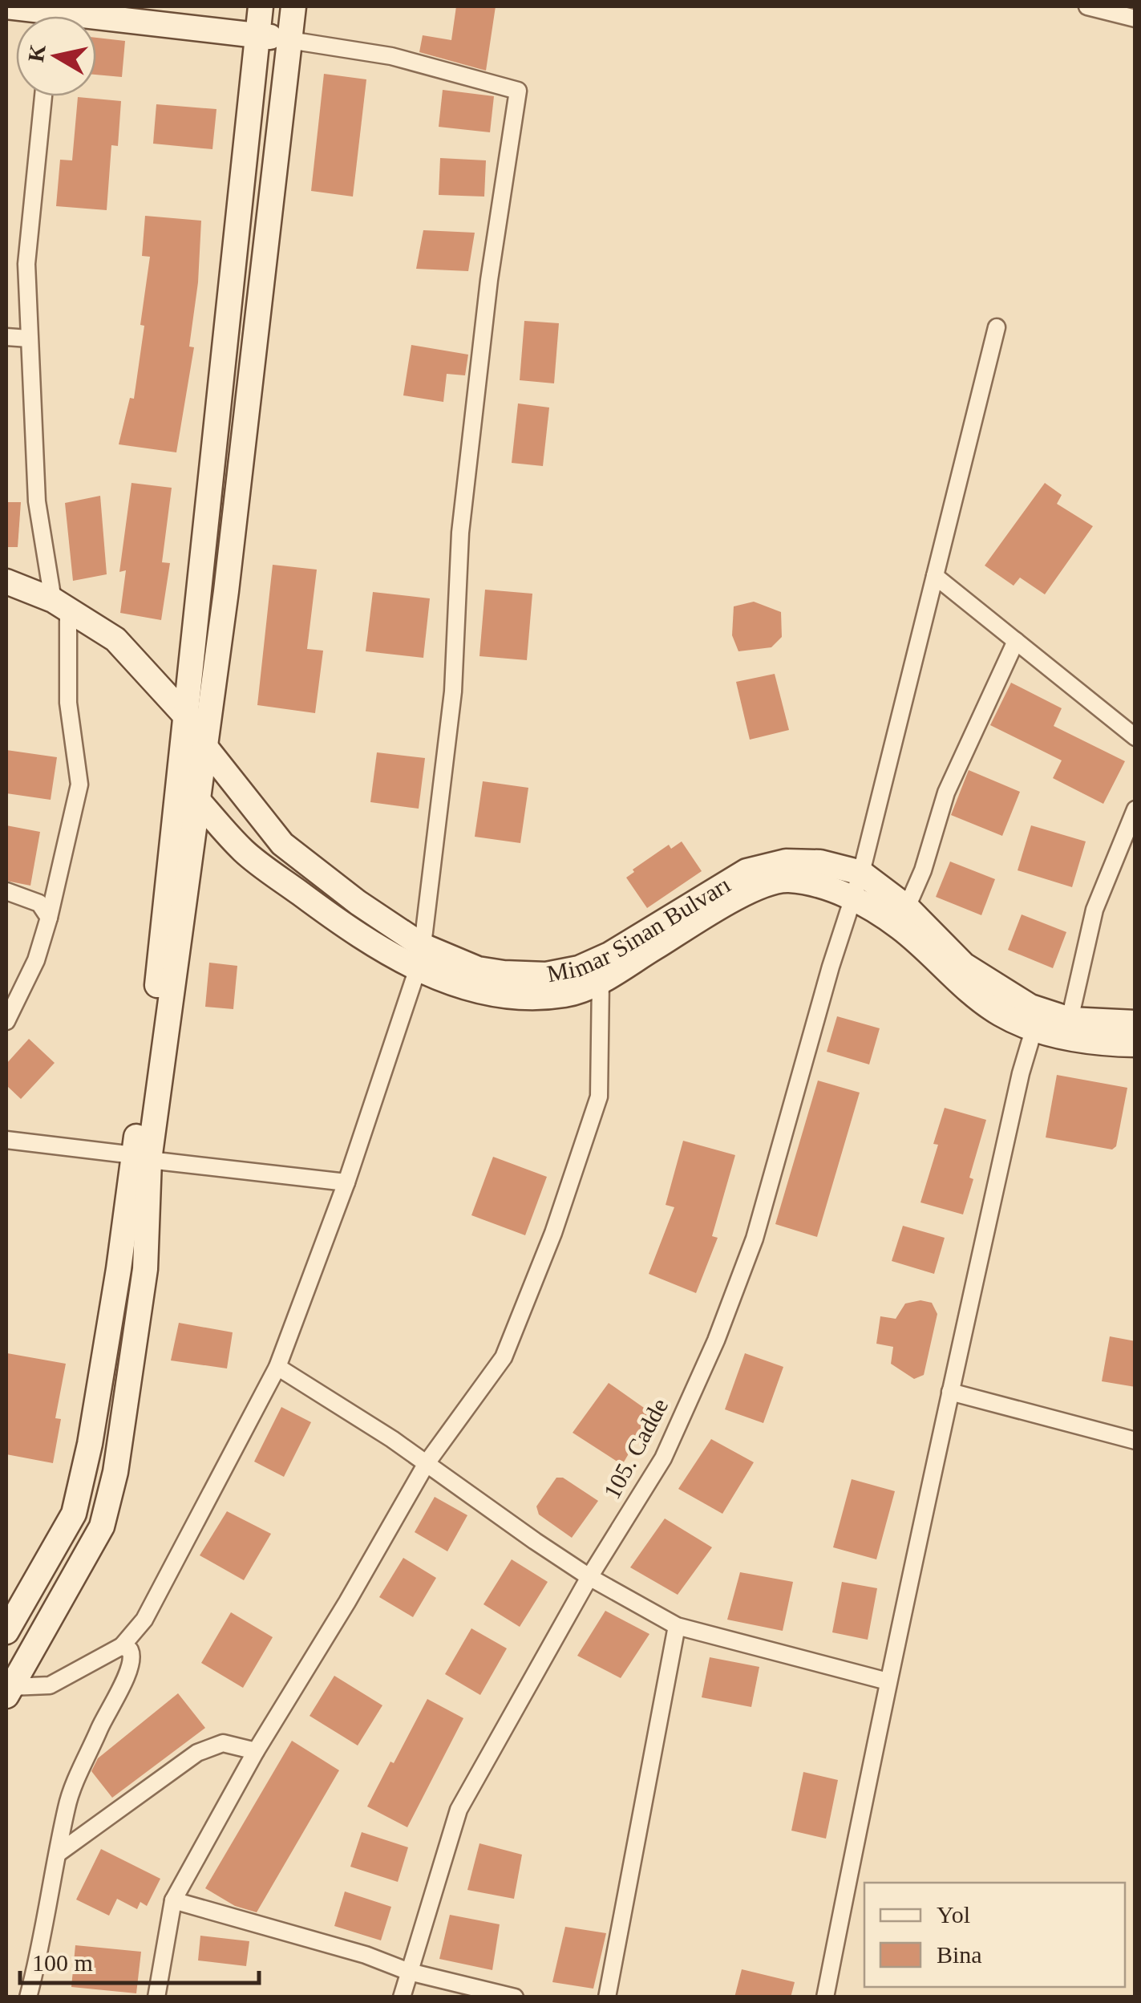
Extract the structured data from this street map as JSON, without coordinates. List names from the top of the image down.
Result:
{
  "streets": {
    "main road": ["Mimar Sinan Bulvarı"],
    "street": ["105. Cadde"]
  },
  "crossings": [
    ["Mimar Sinan Bulvarı", "105. Cadde"]
  ],
  "legend": ["Yol", "Bina"],
  "scale_bar": "100 m",
  "north": "left"
}
